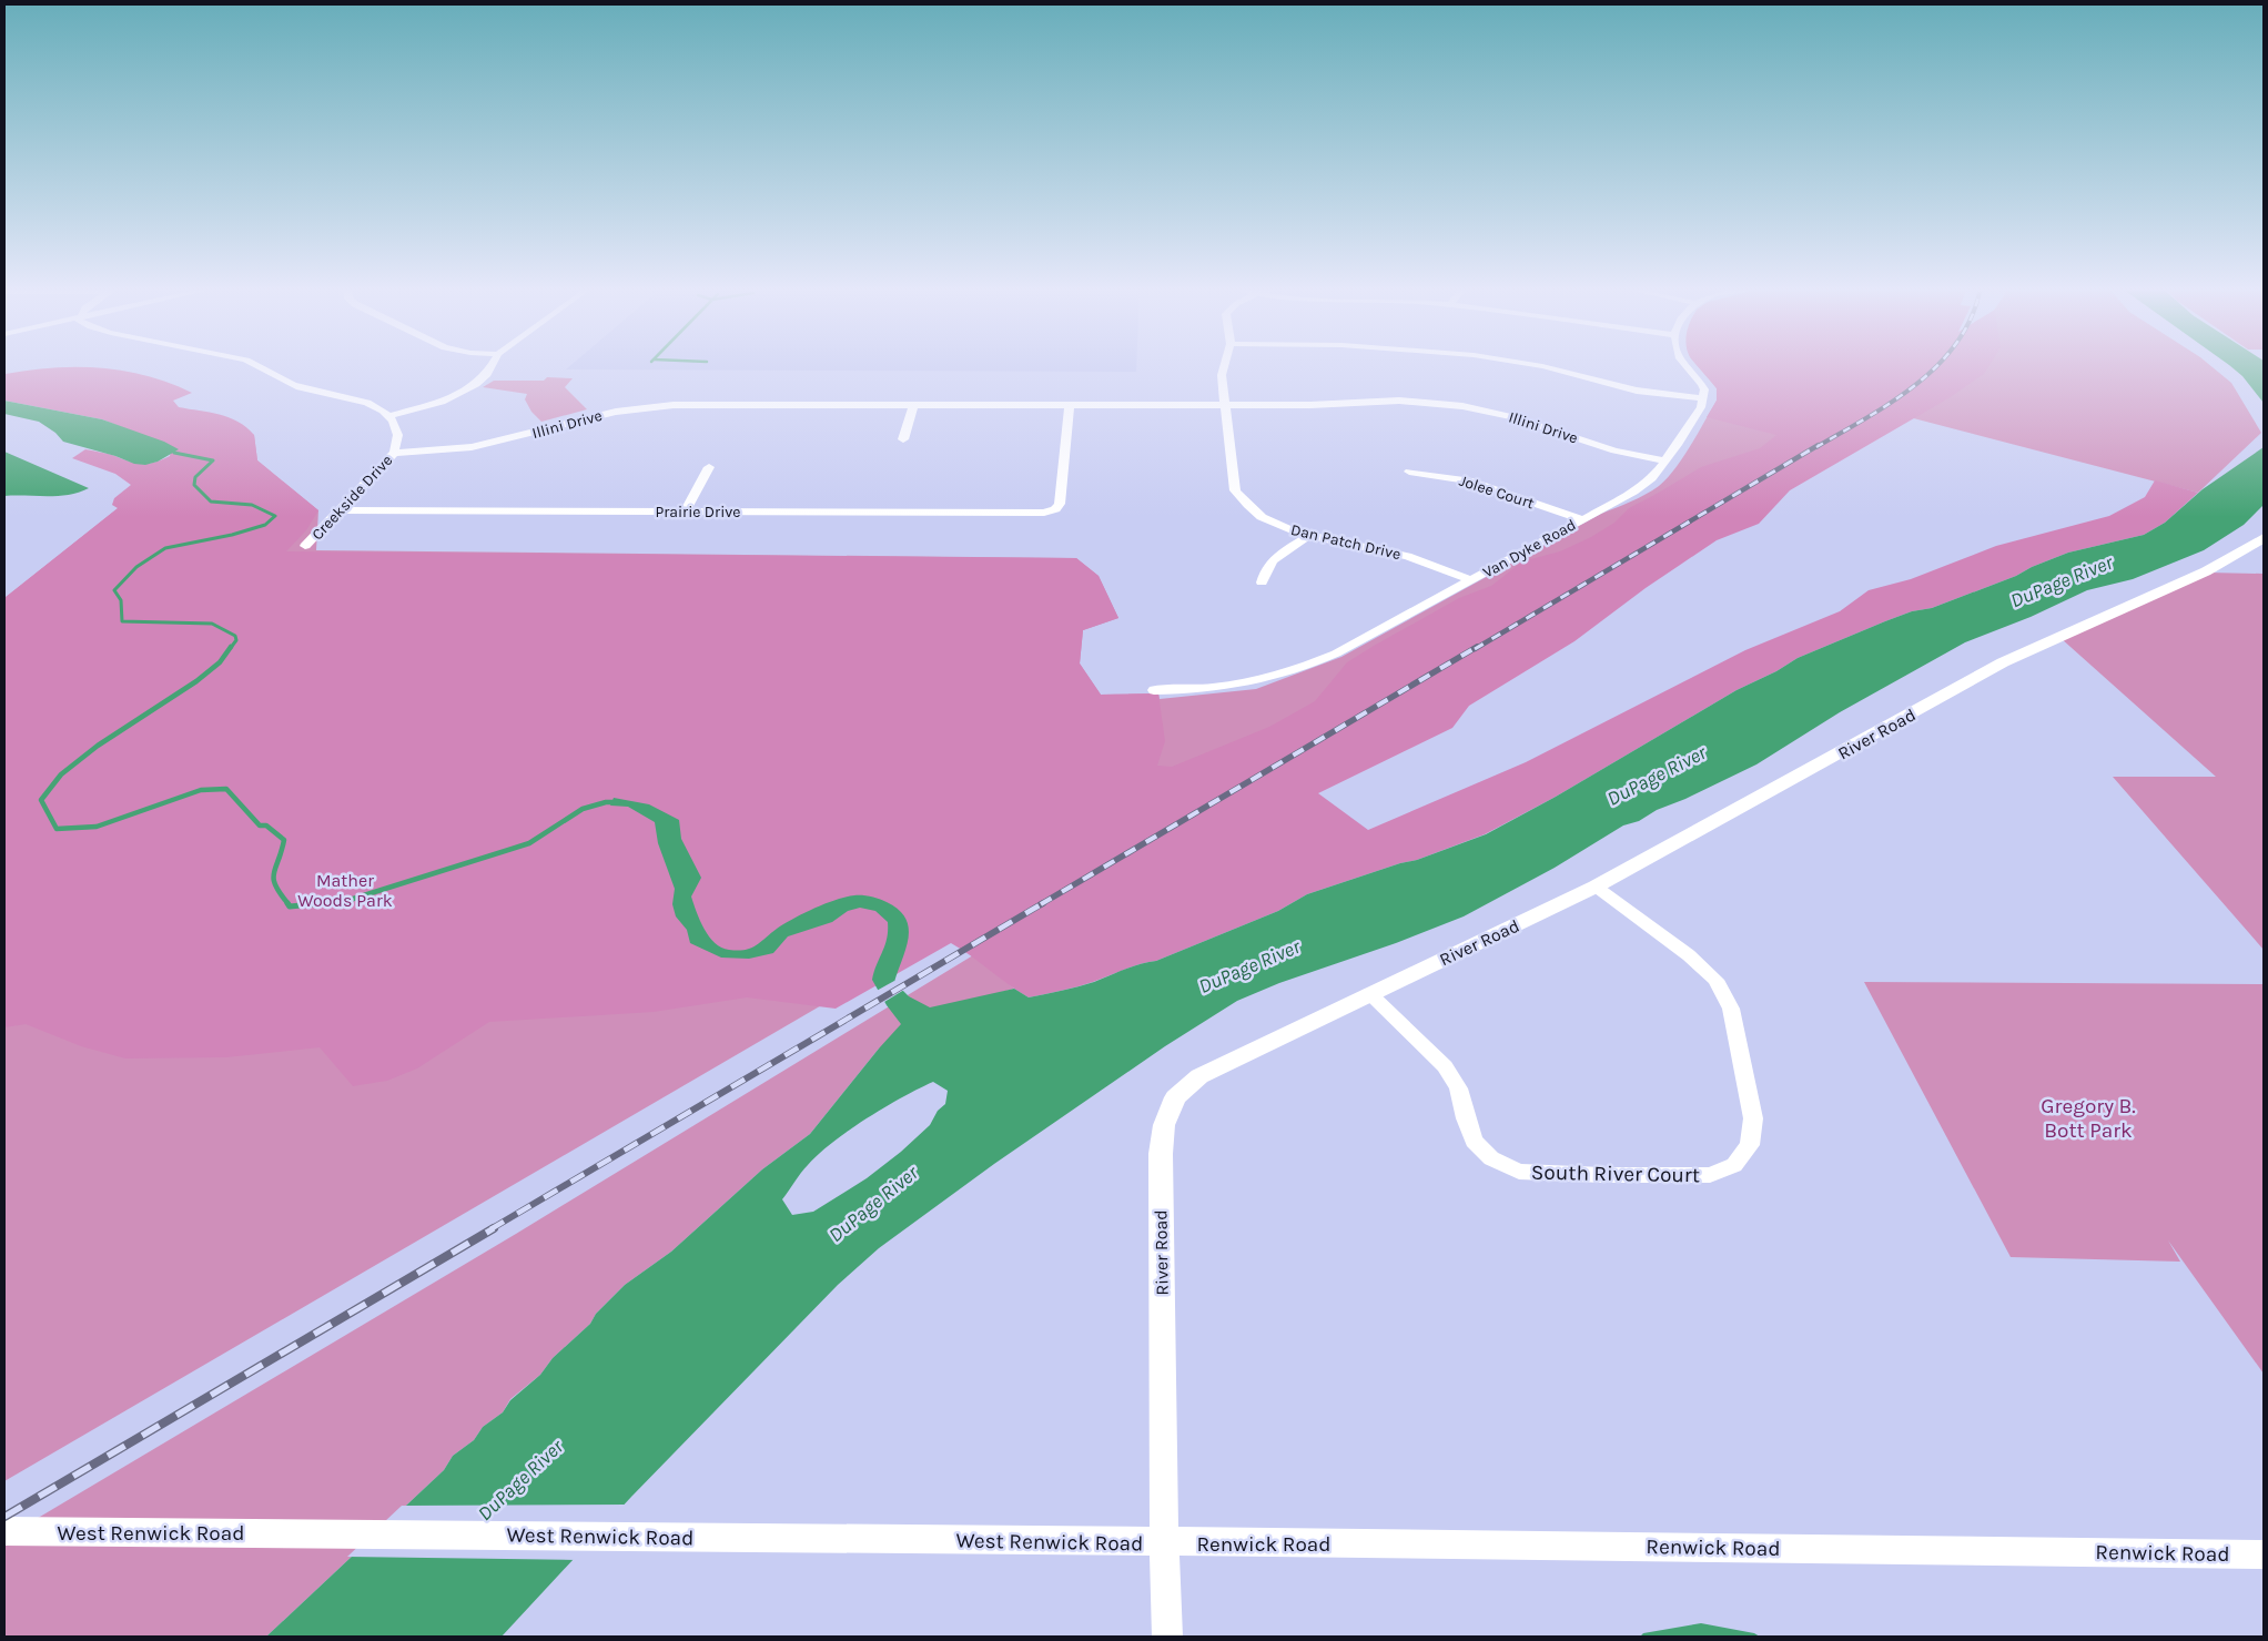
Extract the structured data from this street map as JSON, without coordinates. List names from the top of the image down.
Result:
{
  "streets": {
    "street": [
      "Illini Drive",
      "Jolee Court",
      "Creekside Drive",
      "Prairie Drive",
      "Dan Patch Drive",
      "Van Dyke Road",
      "River Road",
      "South River Court",
      "West Renwick Road",
      "Renwick Road"
    ]
  },
  "crossings": [
    ["Illini Drive", "Creekside Drive"],
    ["Illini Drive", "Prairie Drive"],
    ["Illini Drive", "Dan Patch Drive"],
    ["Illini Drive", "Van Dyke Road"],
    ["Jolee Court", "Van Dyke Road"],
    ["Creekside Drive", "Prairie Drive"],
    ["Dan Patch Drive", "Van Dyke Road"],
    ["River Road", "South River Court"],
    ["River Road", "West Renwick Road"],
    ["River Road", "Renwick Road"],
    ["West Renwick Road", "Renwick Road"]
  ],
  "water": ["DuPage River"],
  "parks": ["Mather Woods Park", "Gregory B. Bott Park"]
}
